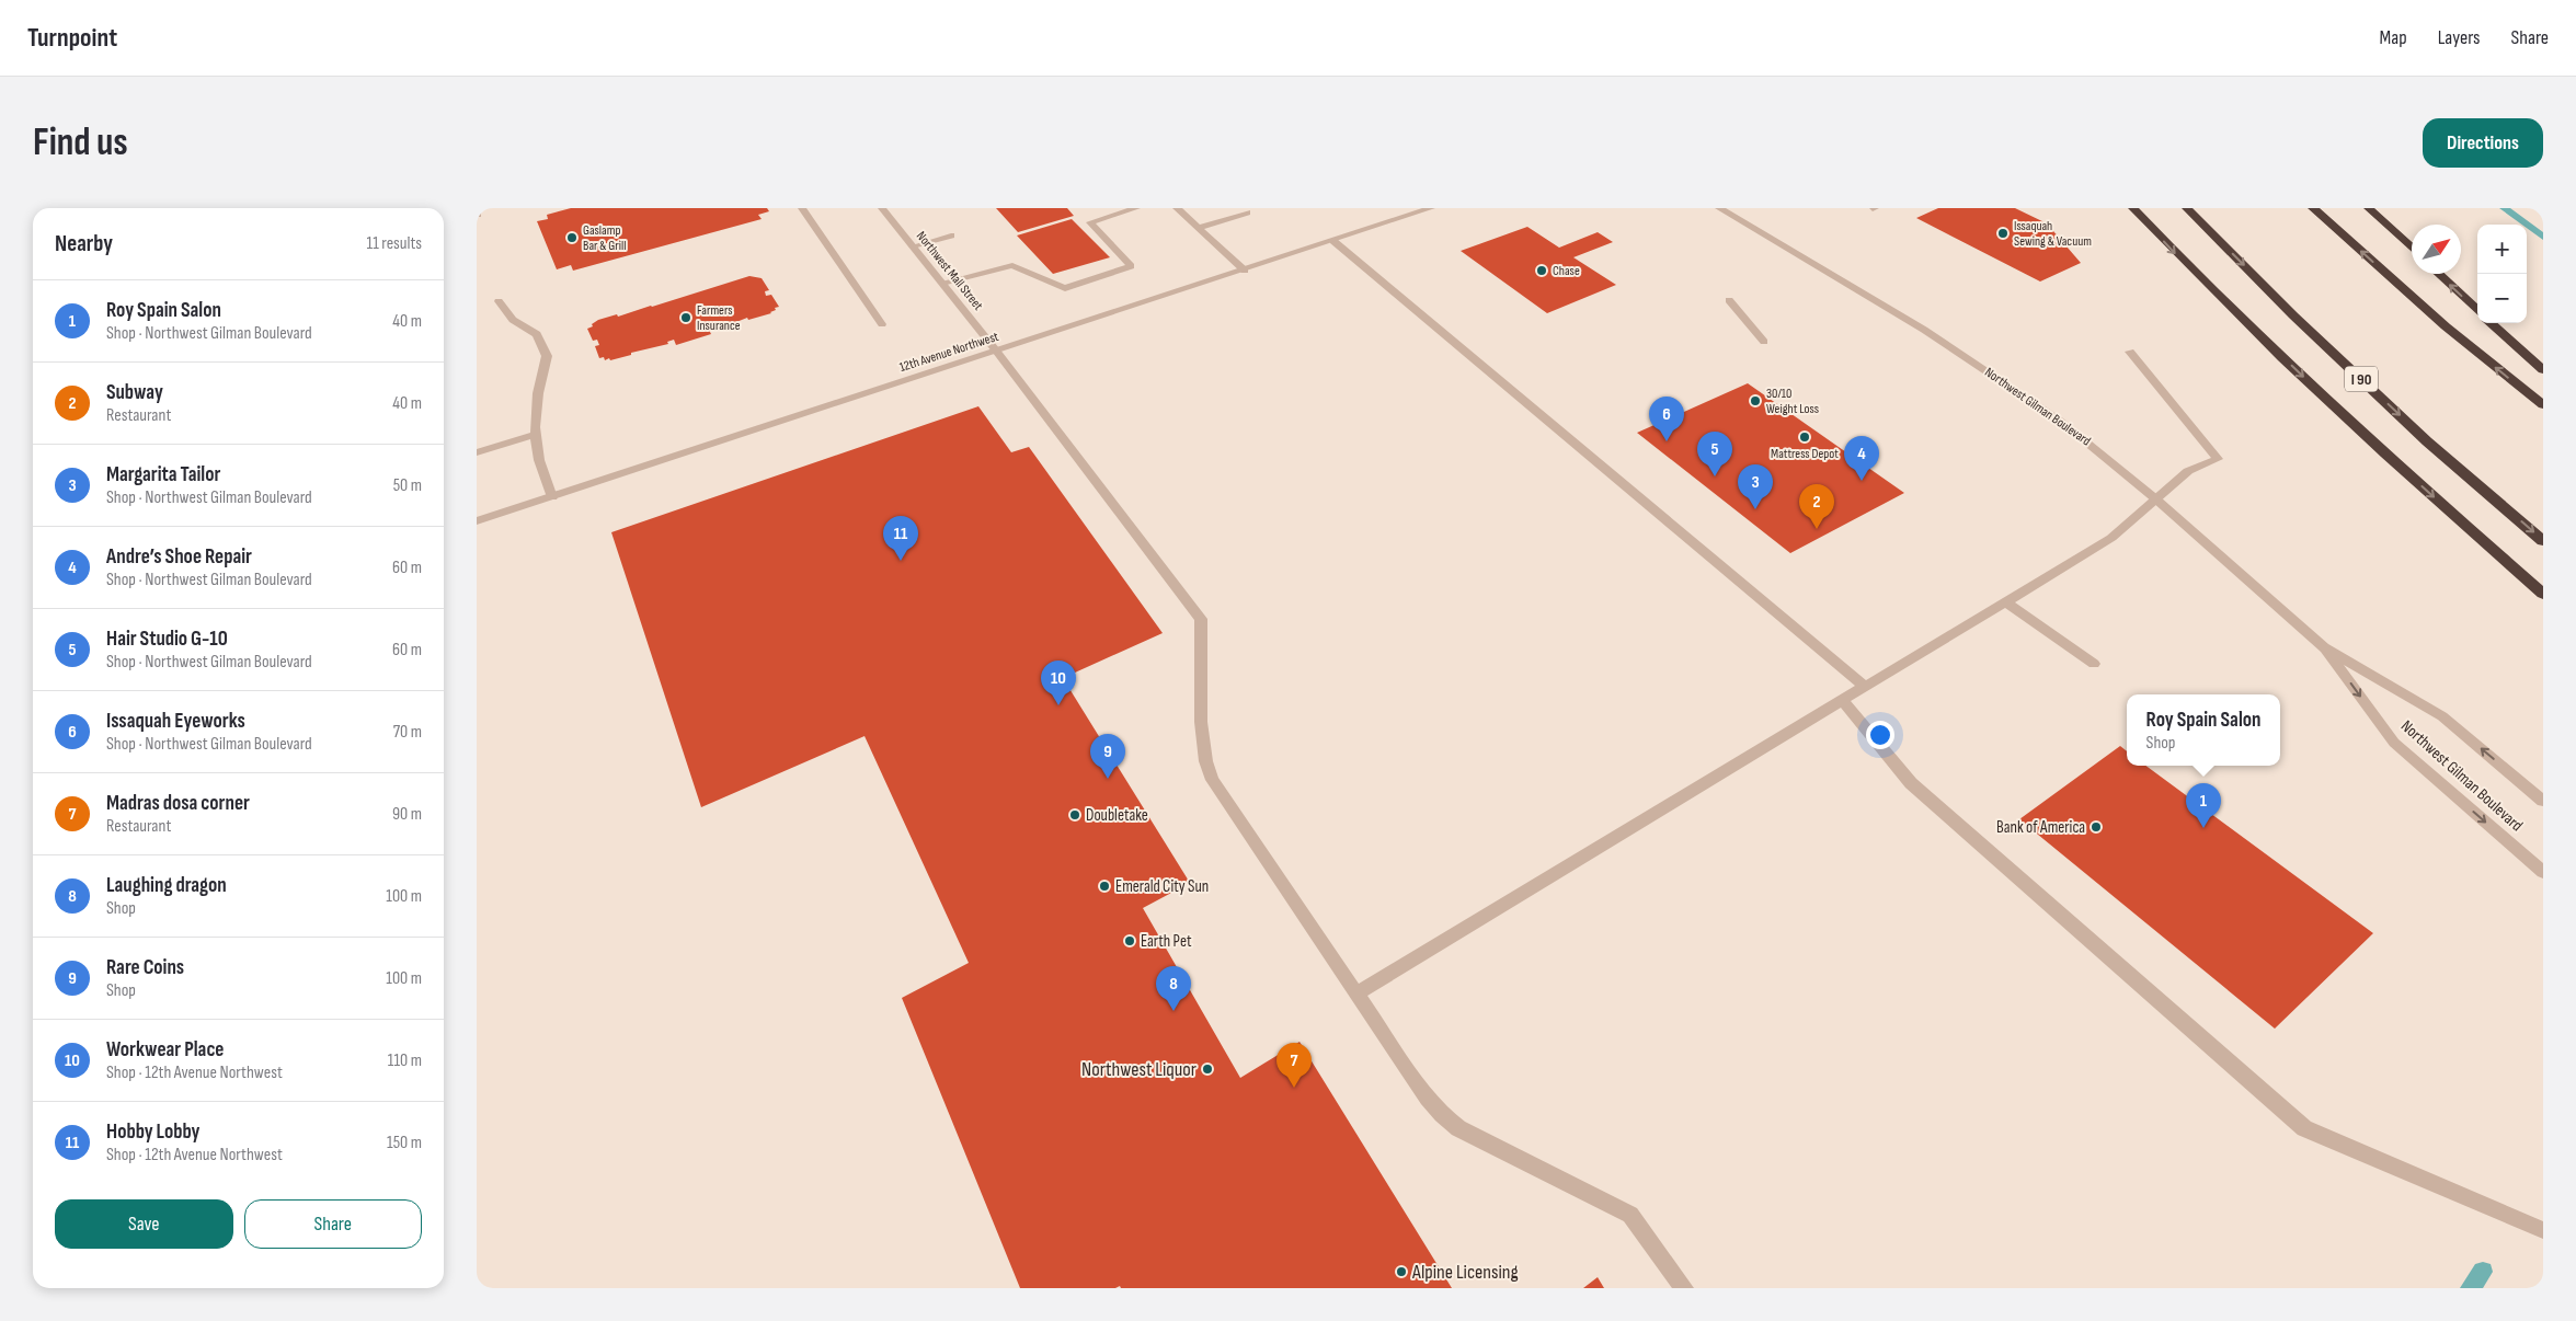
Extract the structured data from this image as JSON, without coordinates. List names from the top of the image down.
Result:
{
  "streets": {
    "highway": ["I 90"],
    "street": ["Northwest Mall Street", "12th Avenue Northwest", "Northwest Gilman Boulevard"]
  },
  "crossings": [
    ["Northwest Mall Street", "12th Avenue Northwest"]
  ],
  "places": [
    "Issaquah Sewing & Vacuum",
    "Gaslamp Bar & Grill",
    "Chase",
    "Farmers Insurance",
    "30/10 Weight Loss",
    "Mattress Depot",
    "Doubletake",
    "Bank of America",
    "Emerald City Sun",
    "Earth Pet",
    "Northwest Liquor",
    "Alpine Licensing"
  ],
  "north": "top right",
  "page": {
    "header": "Turnpoint",
    "nav": ["Map", "Layers", "Share"],
    "buttons": [
      "Directions",
      ["Save", "Share"]
    ],
    "title": "Find us",
    "heading": ["Nearby", "11 results"],
    "map_buttons": ["+", "−"],
    "list": [
      {
        "mark": "1",
        "name": "Roy Spain Salon",
        "note": "Shop · Northwest Gilman Boulevard",
        "value": "40 m"
      },
      {
        "mark": "2",
        "name": "Subway",
        "note": "Restaurant",
        "value": "40 m"
      },
      {
        "mark": "3",
        "name": "Margarita Tailor",
        "note": "Shop · Northwest Gilman Boulevard",
        "value": "50 m"
      },
      {
        "mark": "4",
        "name": "Andre’s Shoe Repair",
        "note": "Shop · Northwest Gilman Boulevard",
        "value": "60 m"
      },
      {
        "mark": "5",
        "name": "Hair Studio G-10",
        "note": "Shop · Northwest Gilman Boulevard",
        "value": "60 m"
      },
      {
        "mark": "6",
        "name": "Issaquah Eyeworks",
        "note": "Shop · Northwest Gilman Boulevard",
        "value": "70 m"
      },
      {
        "mark": "7",
        "name": "Madras dosa corner",
        "note": "Restaurant",
        "value": "90 m"
      },
      {
        "mark": "8",
        "name": "Laughing dragon",
        "note": "Shop",
        "value": "100 m"
      },
      {
        "mark": "9",
        "name": "Rare Coins",
        "note": "Shop",
        "value": "100 m"
      },
      {
        "mark": "10",
        "name": "Workwear Place",
        "note": "Shop · 12th Avenue Northwest",
        "value": "110 m"
      },
      {
        "mark": "11",
        "name": "Hobby Lobby",
        "note": "Shop · 12th Avenue Northwest",
        "value": "150 m"
      }
    ],
    "pins": [
      "6",
      "5",
      "4",
      "3",
      "2",
      "11",
      "10",
      "9",
      "1",
      "8",
      "7"
    ],
    "popup": ["Roy Spain Salon", "Shop"]
  }
}
